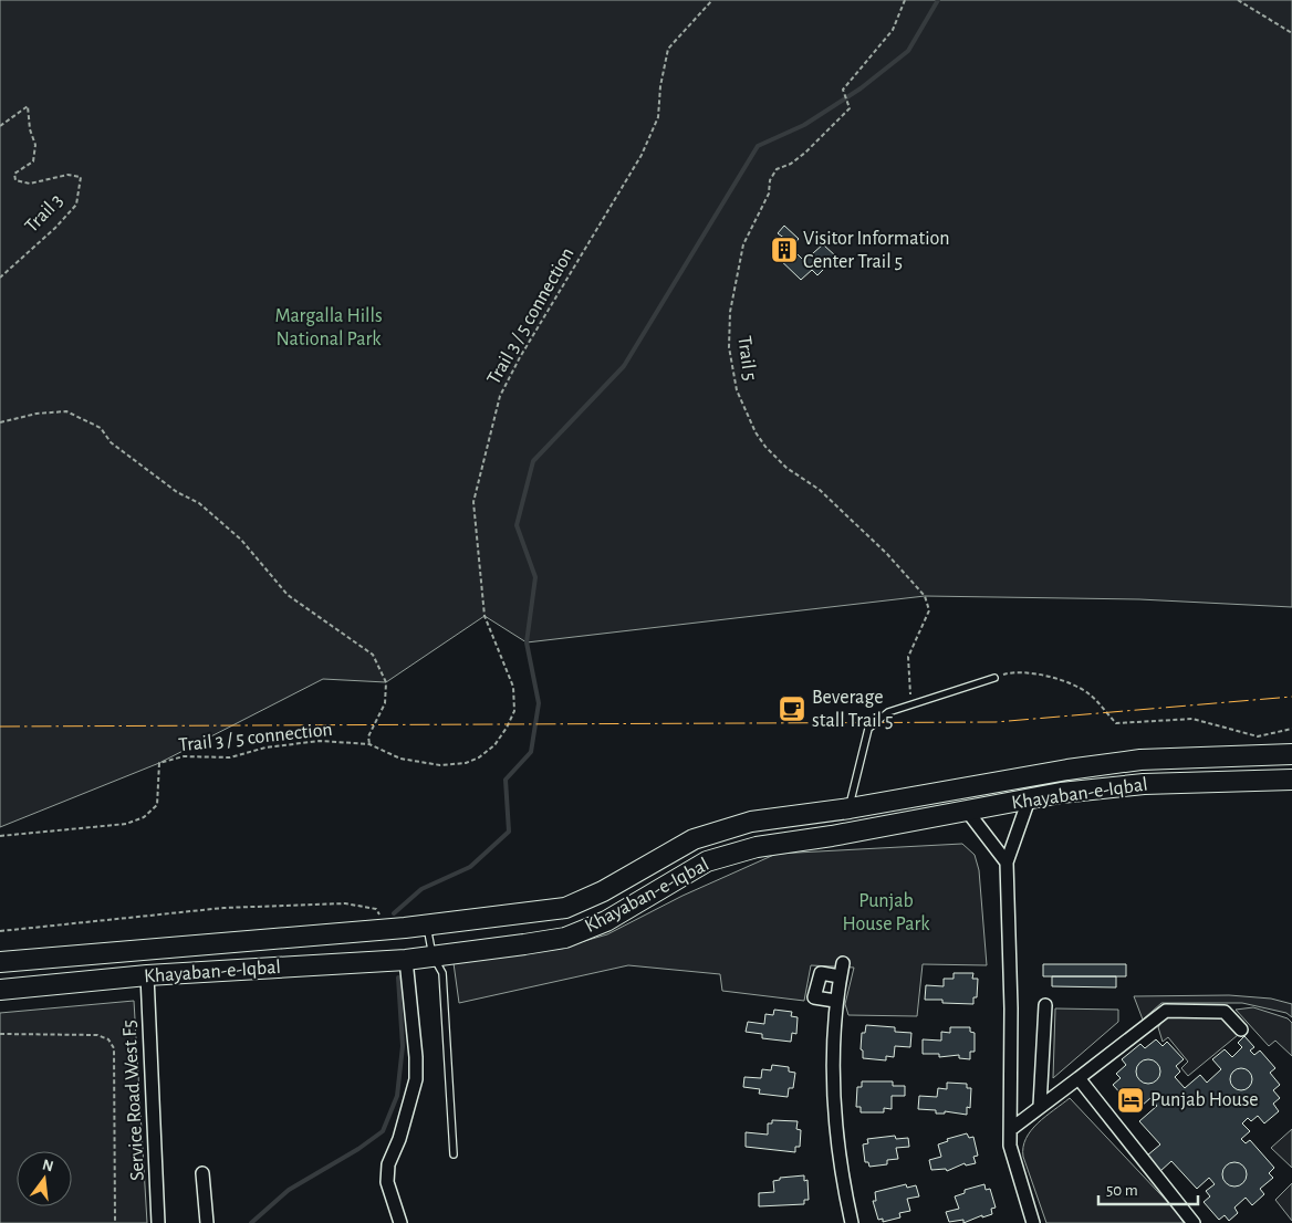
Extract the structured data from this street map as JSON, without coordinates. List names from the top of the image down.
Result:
{
  "streets": {
    "main road": ["Khayaban-e-Iqbal"],
    "street": ["Service Road West F5"],
    "path": ["Trail 3", "Trail 3 / 5 connection", "Trail 5"]
  },
  "crossings": [
    ["Khayaban-e-Iqbal", "Service Road West F5"]
  ],
  "parks": ["Margalla Hills National Park", "Punjab House Park"],
  "places": {
    "building": ["Visitor Information Center Trail 5"],
    "cafe": ["Beverage stall Trail 5"],
    "hotel": ["Punjab House"]
  },
  "scale_bar": "50 m",
  "north": "top"
}
